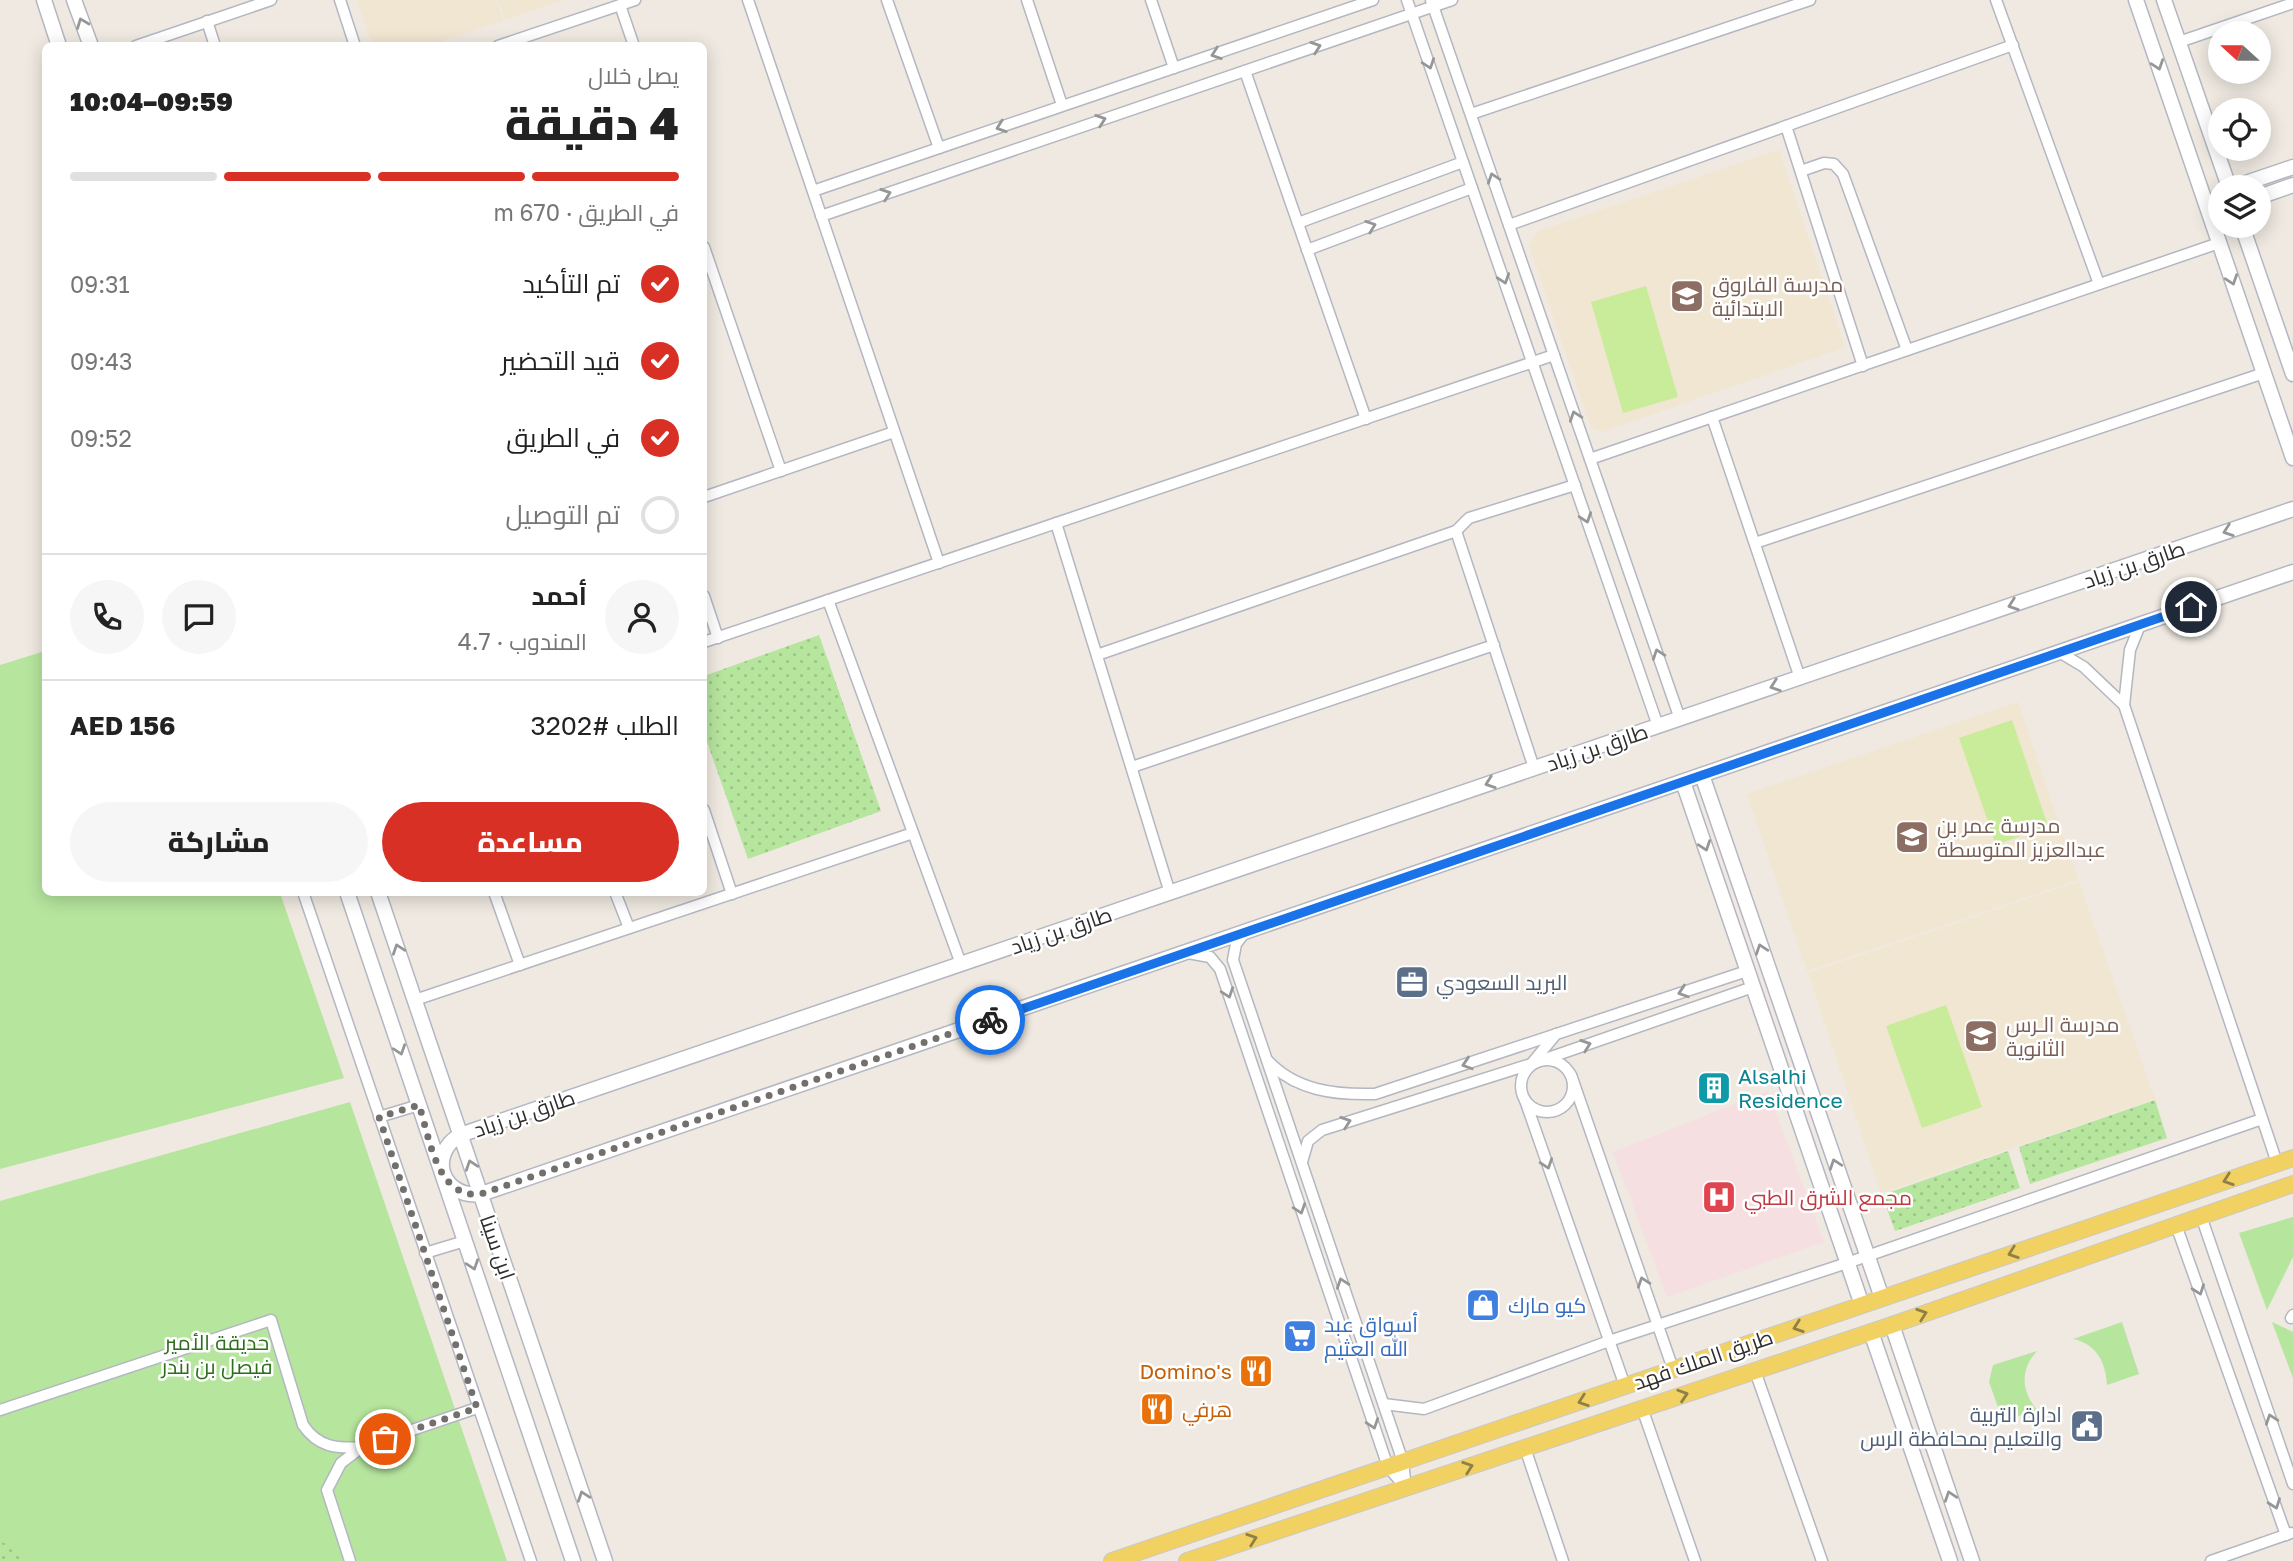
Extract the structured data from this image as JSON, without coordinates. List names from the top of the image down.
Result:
{
  "streets": {
    "main road": ["طريق الملك فهد"],
    "street": ["طارق بن زياد", "ابن سينا"]
  },
  "crossings": [
    ["طارق بن زياد", "ابن سينا"]
  ],
  "parks": ["حديقة الأمير فيصل بن بندر"],
  "places": {
    "school or university": ["مدرسة الفاروق الابتدائية", "مدرسة عمر بن عبدالعزيز المتوسطة", "مدرسة الـرس الثانوية"],
    "office": ["البريد السعودي"],
    "building": ["Alsalhi Residence"],
    "hospital": ["مجمع الشرق الطبي"],
    "shop": ["كيو مارك"],
    "supermarket": ["أسواق عبد الله العثيم"],
    "restaurant": ["Domino's", "هرفي"],
    "public building": ["ادارة التربية والتعليم بمحافظة الرس"]
  },
  "north": "left",
  "page": {
    "heading": ["4 دقيقة", "يصل خلال", "09:59–10:04"],
    "panel": [
      "أحمد",
      "المندوب · 4.7",
      "الطلب #3202",
      "AED 156"
    ],
    "bar": "في الطريق · 670 m",
    "list": [
      ["تم التأكيد", "09:31"],
      ["قيد التحضير", "09:43"],
      ["في الطريق", "09:52"],
      "تم التوصيل"
    ],
    "buttons": ["مساعدة", "مشاركة"]
  }
}
